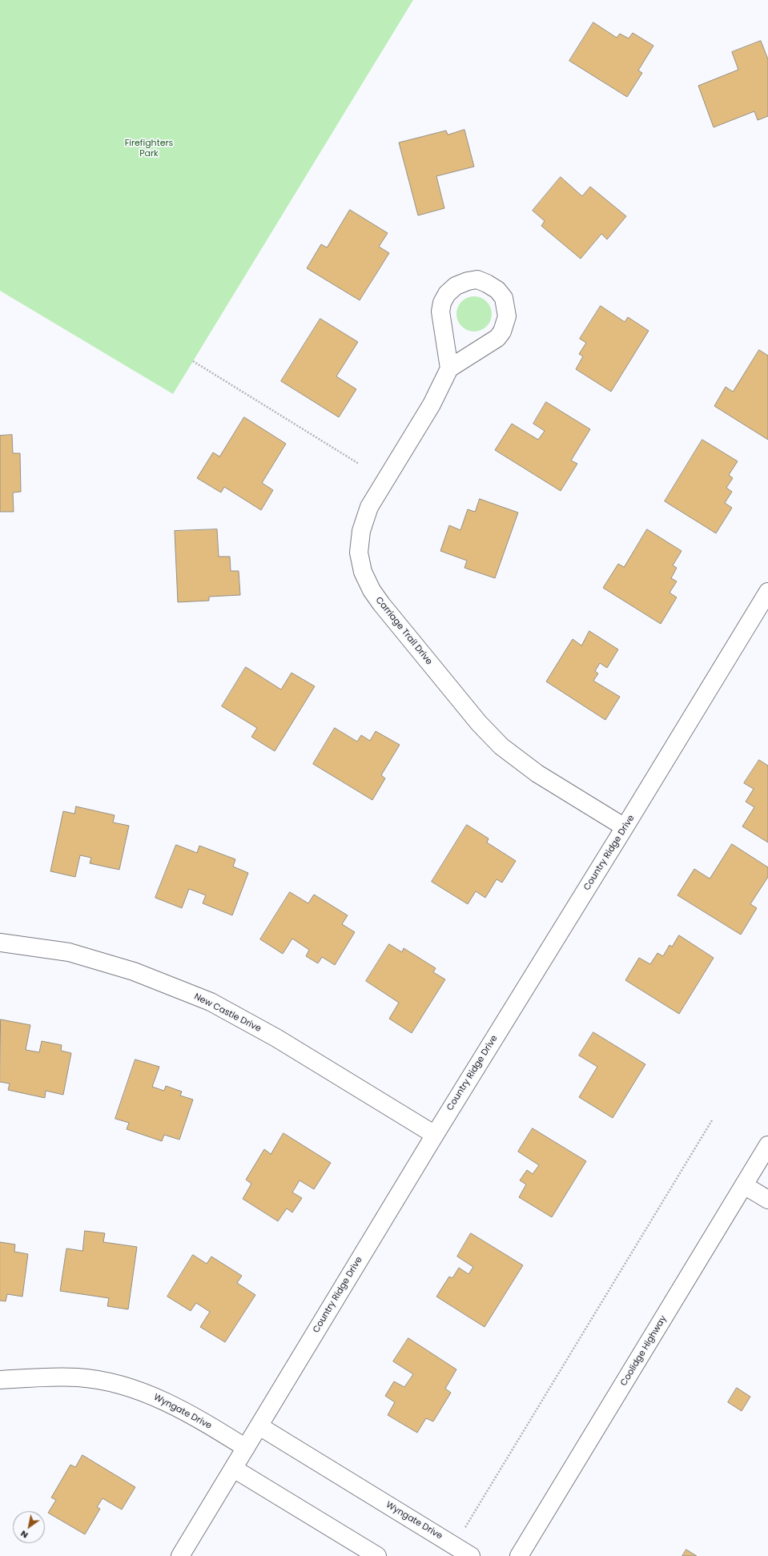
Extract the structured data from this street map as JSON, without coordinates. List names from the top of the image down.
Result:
{
  "streets": {
    "street": [
      "Carriage Trail Drive",
      "Country Ridge Drive",
      "New Castle Drive",
      "Coolidge Highway",
      "Wyngate Drive"
    ]
  },
  "crossings": [
    ["Carriage Trail Drive", "Country Ridge Drive"],
    ["Country Ridge Drive", "New Castle Drive"],
    ["Country Ridge Drive", "Wyngate Drive"]
  ],
  "parks": ["Firefighters Park"],
  "north": "bottom left"
}
